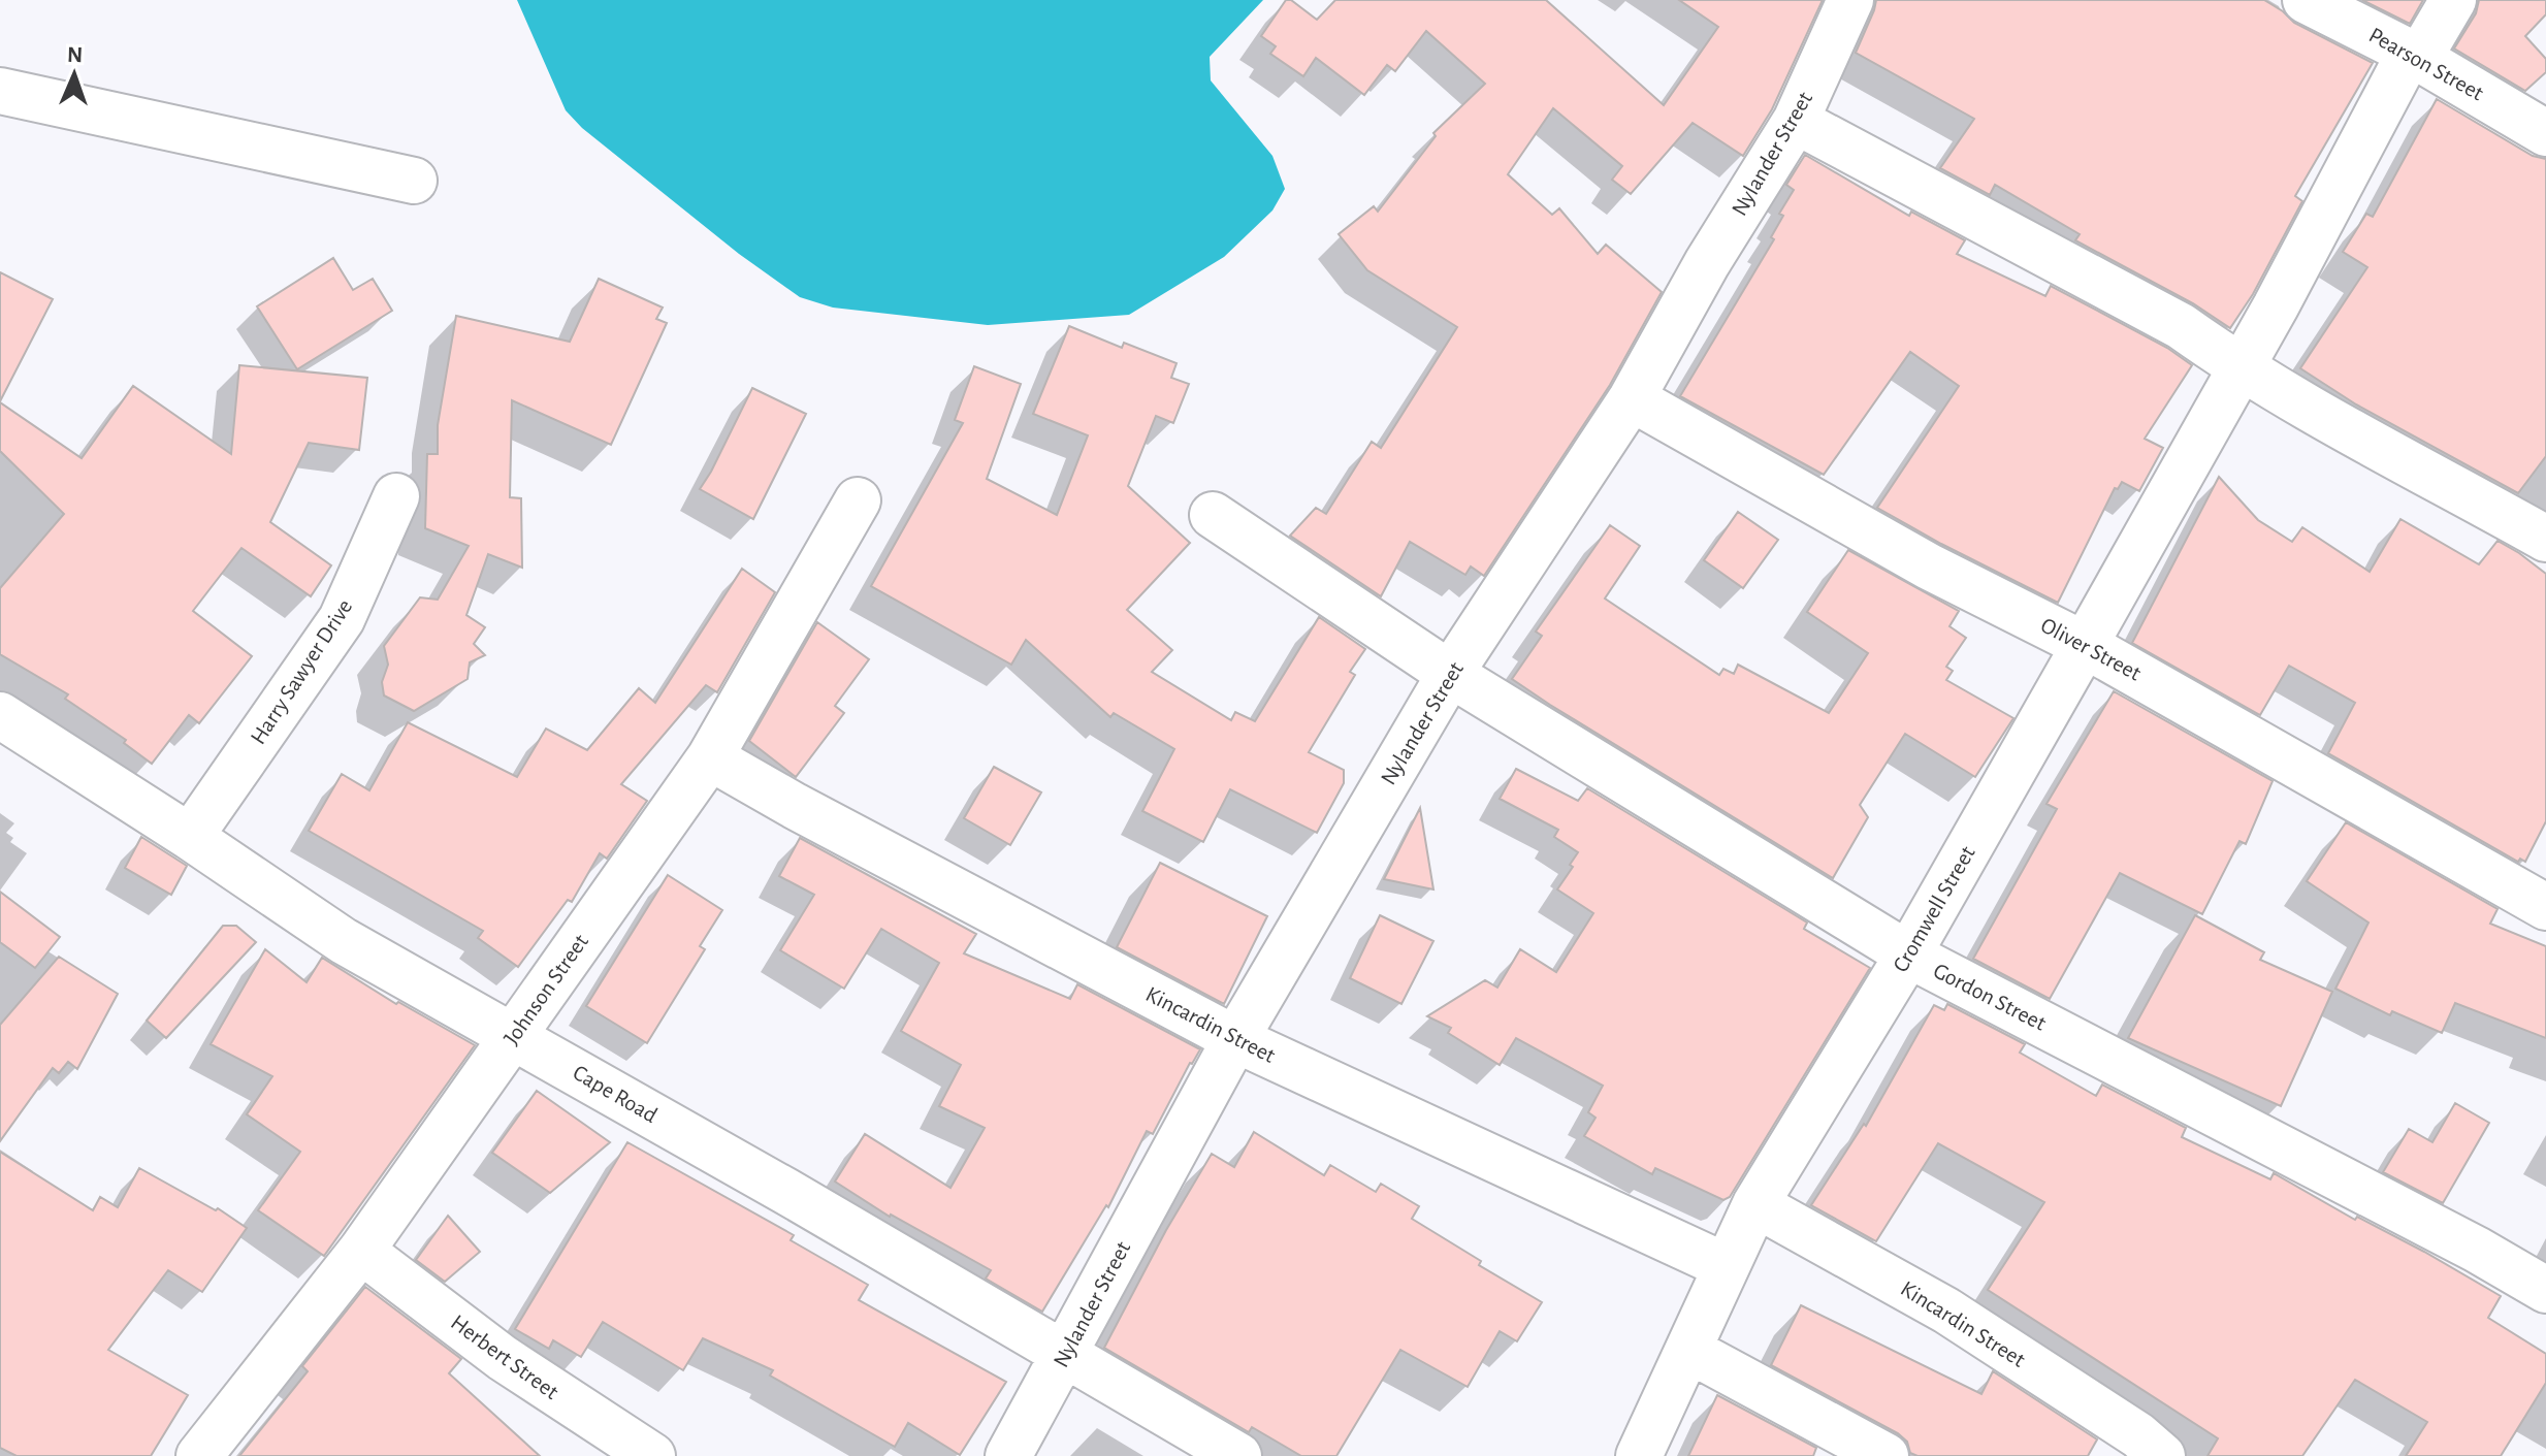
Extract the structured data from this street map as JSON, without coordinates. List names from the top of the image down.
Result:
{
  "streets": {
    "street": [
      "Pearson Street",
      "Nylander Street",
      "Oliver Street",
      "Harry Sawyer Drive",
      "Cromwell Street",
      "Johnson Street",
      "Gordon Street",
      "Kincardin Street",
      "Cape Road",
      "Herbert Street"
    ]
  },
  "crossings": [
    ["Pearson Street", "Cromwell Street"],
    ["Nylander Street", "Oliver Street"],
    ["Nylander Street", "Gordon Street"],
    ["Nylander Street", "Kincardin Street"],
    ["Nylander Street", "Cape Road"],
    ["Oliver Street", "Cromwell Street"],
    ["Harry Sawyer Drive", "Cape Road"],
    ["Cromwell Street", "Gordon Street"],
    ["Cromwell Street", "Kincardin Street"],
    ["Johnson Street", "Kincardin Street"],
    ["Johnson Street", "Cape Road"],
    ["Johnson Street", "Herbert Street"]
  ],
  "north": "top"
}
